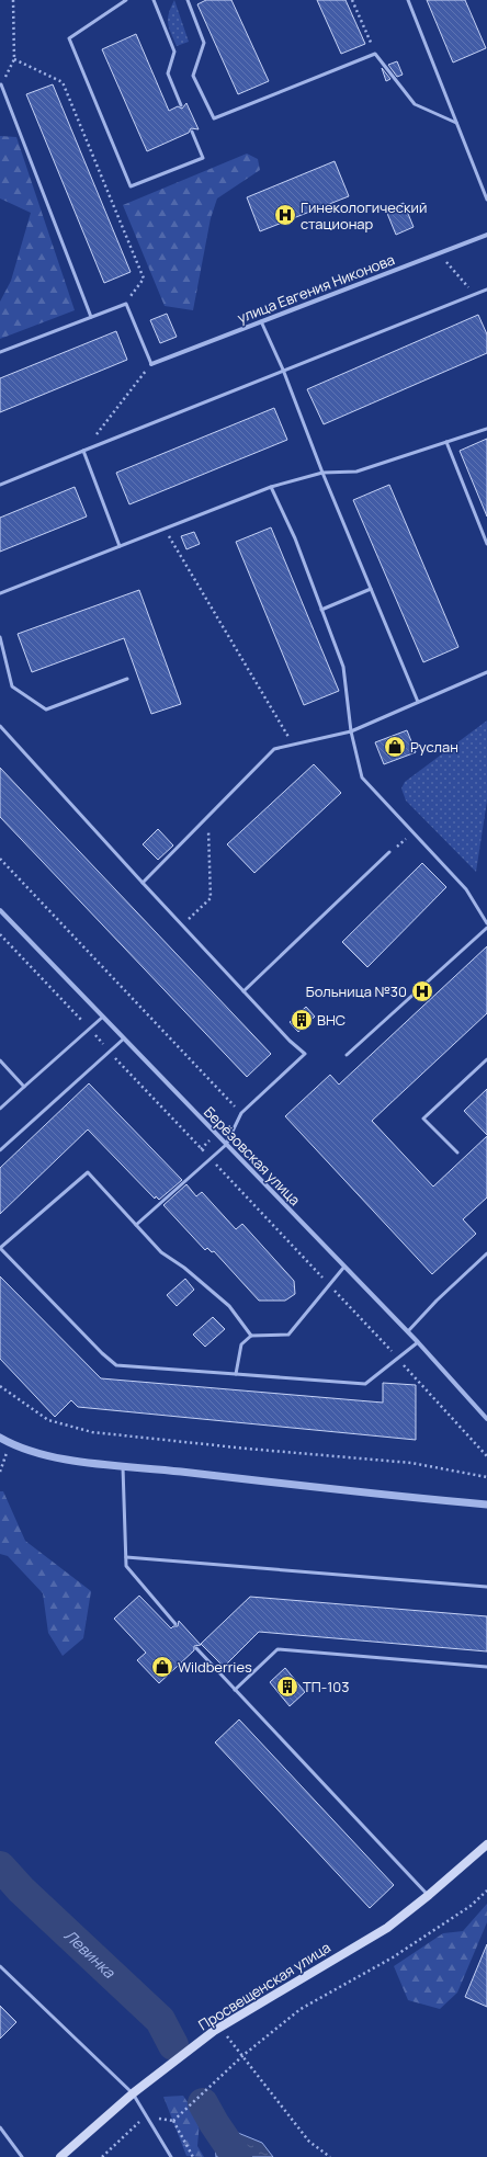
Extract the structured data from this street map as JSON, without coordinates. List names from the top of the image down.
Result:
{
  "streets": {
    "main road": ["Просвещенская улица"],
    "street": ["улица Евгения Никонова", "Берёзовская улица"]
  },
  "water": ["Левинка"],
  "places": {
    "hospital": ["Гинекологический стационар", "Больница №30"],
    "shop": ["Руслан", "Wildberries"],
    "building": ["ВНС", "ТП-103"]
  }
}
